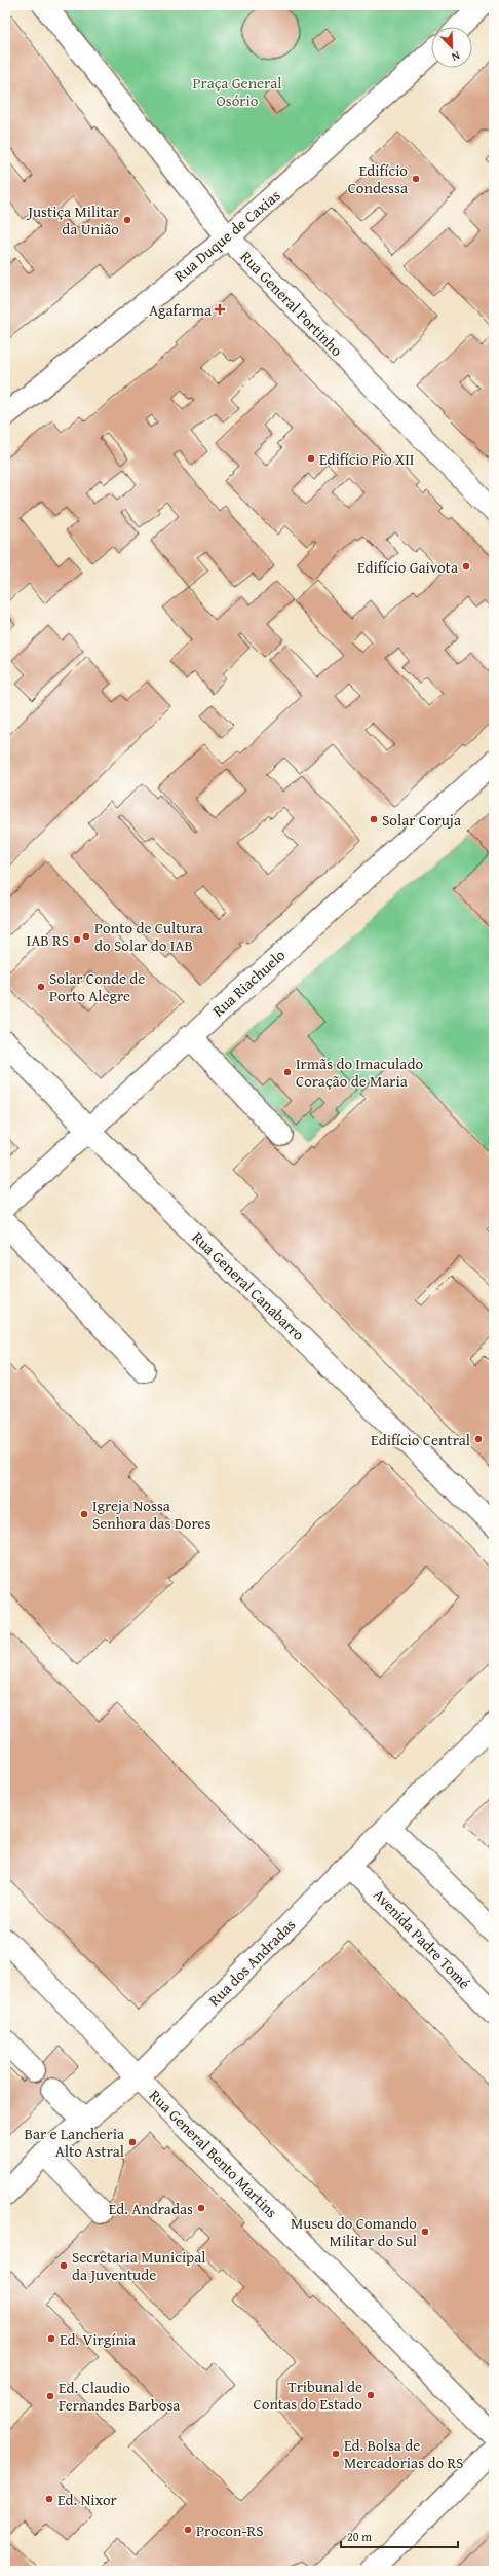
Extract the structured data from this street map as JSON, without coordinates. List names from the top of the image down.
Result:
{
  "streets": {
    "street": [
      "Rua Duque de Caxias",
      "Rua General Portinho",
      "Rua Riachuelo",
      "Rua General Canabarro",
      "Avenida Padre Tomé",
      "Rua dos Andradas",
      "Rua General Bento Martins"
    ]
  },
  "crossings": [
    ["Rua Duque de Caxias", "Rua General Portinho"],
    ["Rua Riachuelo", "Rua General Canabarro"],
    ["Avenida Padre Tomé", "Rua dos Andradas"],
    ["Rua dos Andradas", "Rua General Bento Martins"]
  ],
  "parks": ["Praça General Osório"],
  "places": {
    "other": [
      "Edifício Condessa",
      "Justiça Militar da União",
      "Edifício Pio XII",
      "Edifício Gaivota",
      "Solar Coruja",
      "Ponto de Cultura do Solar do IAB",
      "IAB RS",
      "Solar Conde de Porto Alegre",
      "Irmãs do Imaculado Coração de Maria",
      "Edifício Central",
      "Igreja Nossa Senhora das Dores",
      "Bar e Lancheria Alto Astral",
      "Ed. Andradas",
      "Museu do Comando Militar do Sul",
      "Secretaria Municipal da Juventude",
      "Ed. Virgínia",
      "Tribunal de Contas do Estado",
      "Ed. Claudio Fernandes Barbosa",
      "Ed. Bolsa de Mercadorias do RS",
      "Ed. Nixor",
      "Procon-RS"
    ],
    "health": ["Agafarma"]
  },
  "scale_bar": "20 m",
  "north": "bottom right"
}
